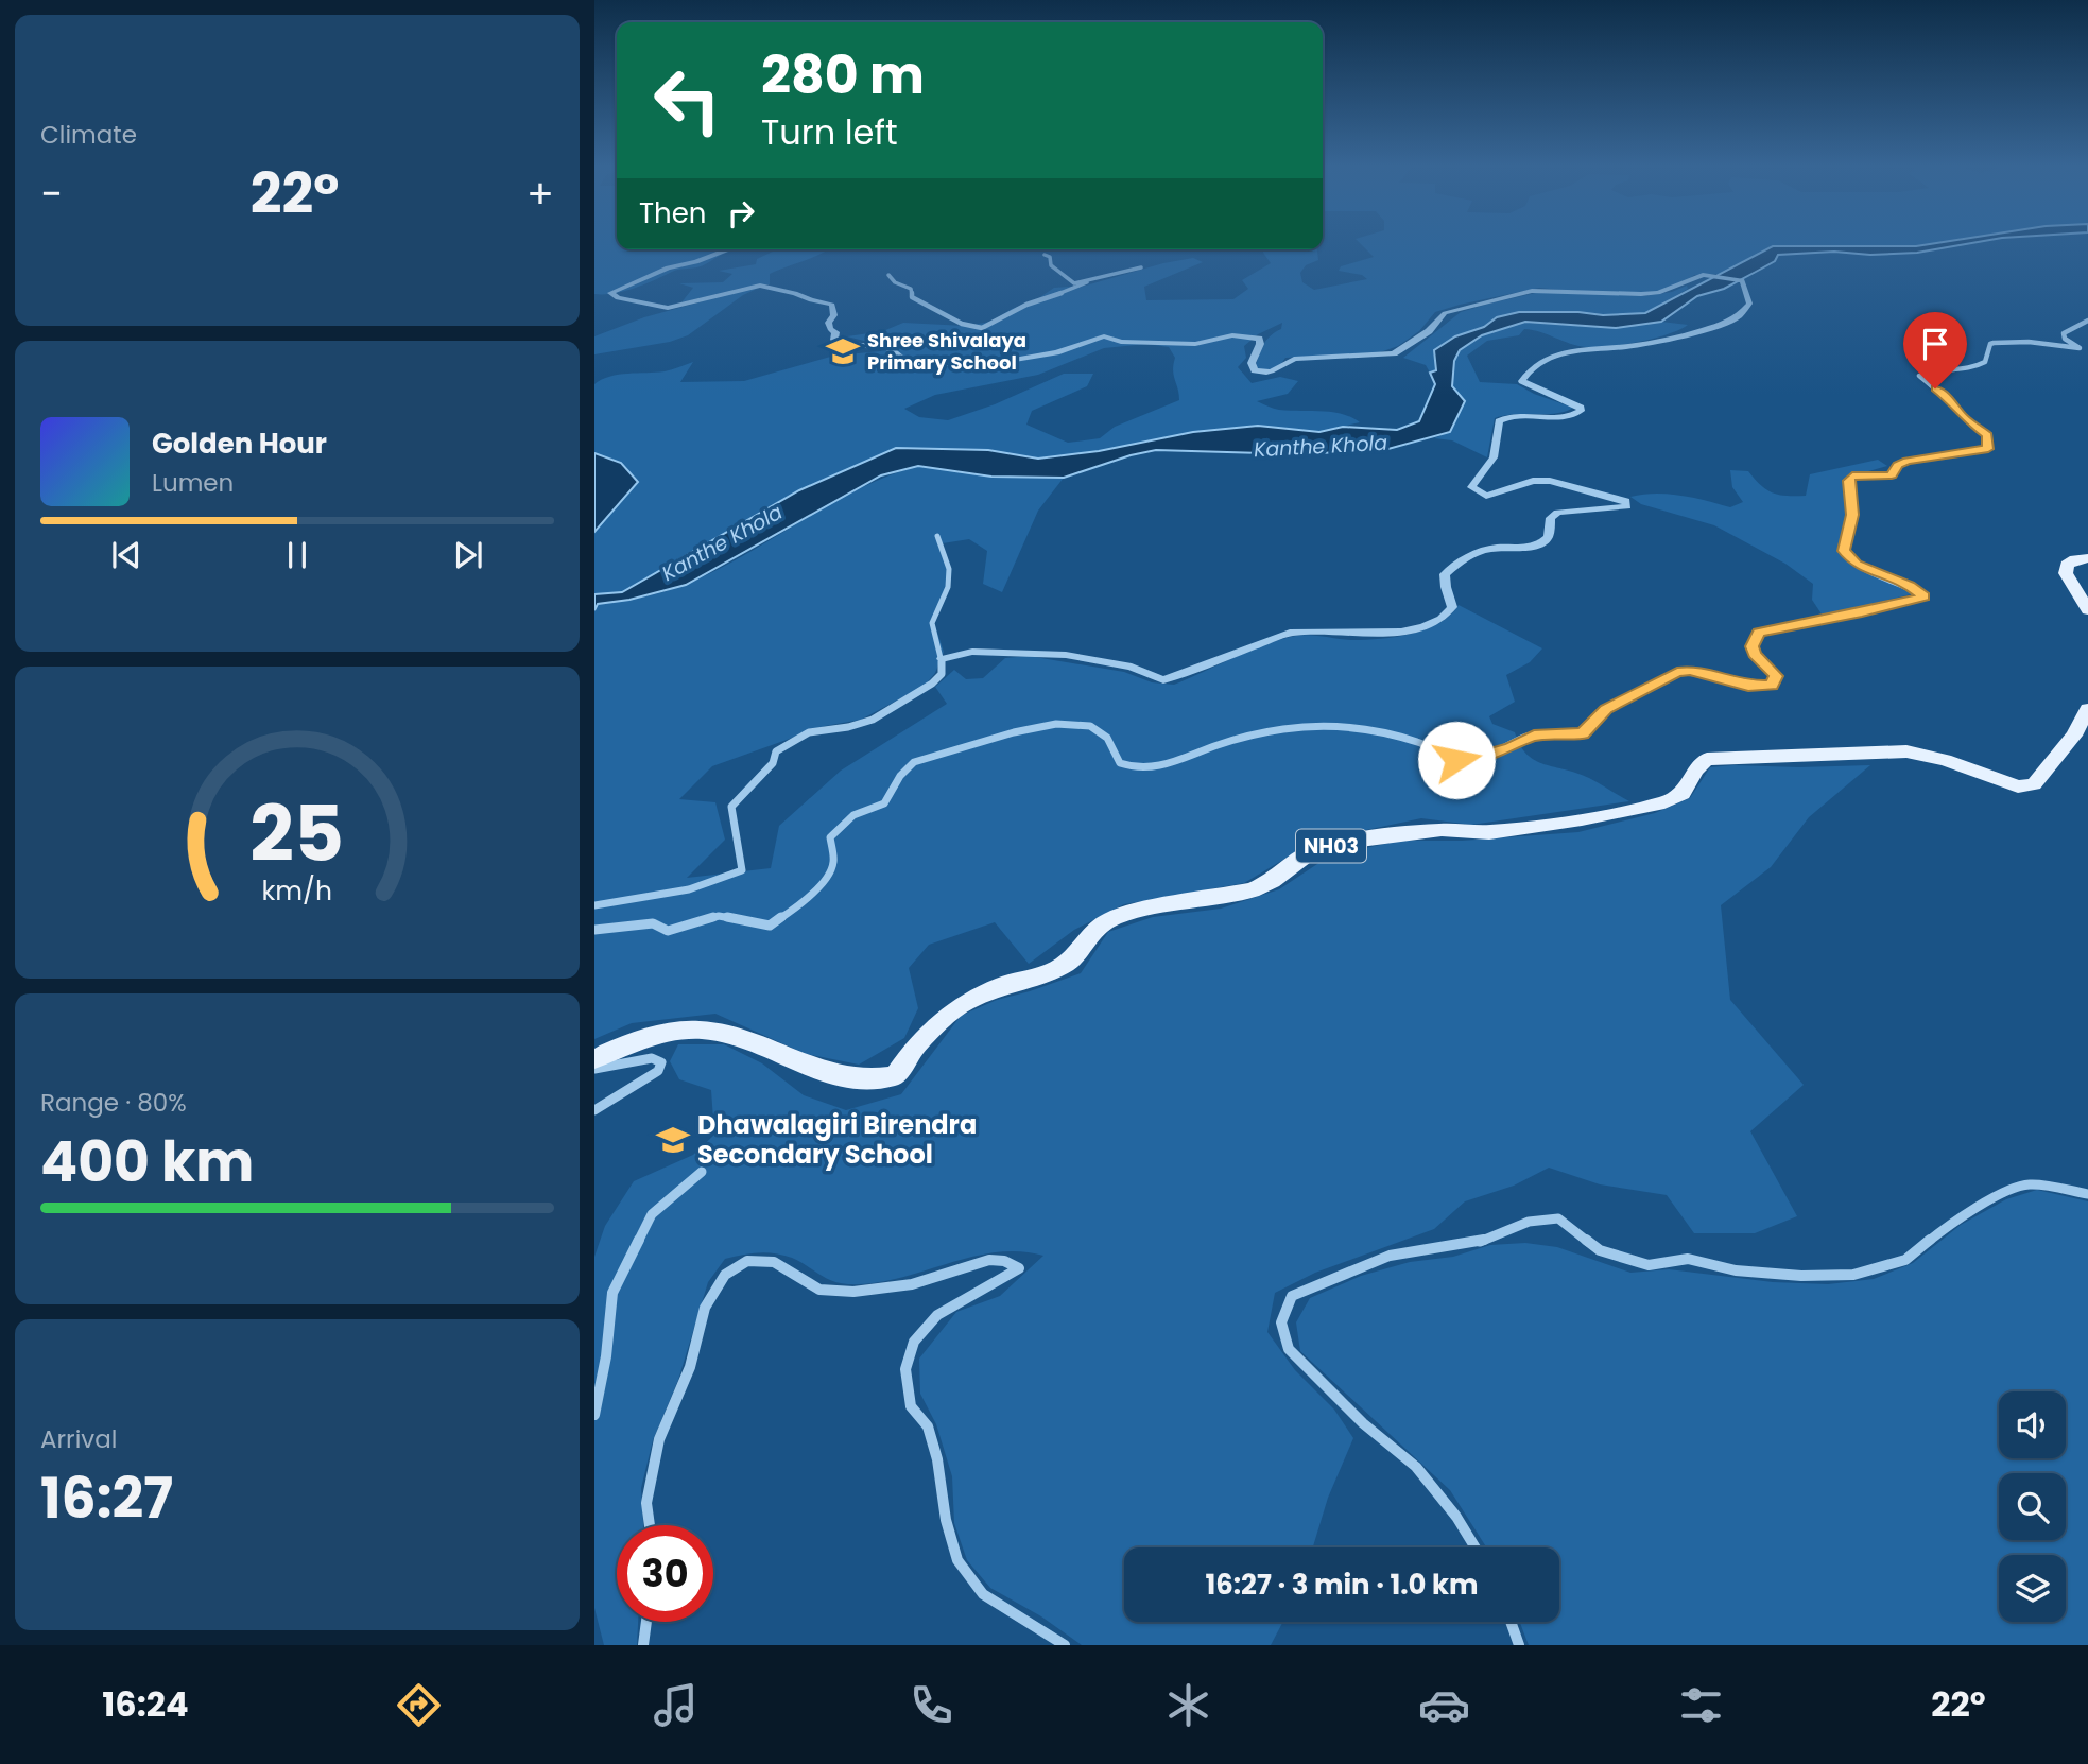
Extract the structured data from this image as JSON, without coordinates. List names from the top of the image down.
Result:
{
  "streets": {
    "main road": ["NH03"]
  },
  "water": ["Kanthe Khola"],
  "places": {
    "school or university": ["Shree Shivalaya Primary School", "Dhawalagiri Birendra Secondary School"]
  },
  "page": {
    "tile": [
      "Climate",
      ["Range · 80%", "400 km"],
      ["Arrival", "16:27"]
    ],
    "turn": ["280 m", "Turn left"],
    "heat": ["−", "22°", "+"],
    "then": "Then",
    "song": ["Golden Hour", "Lumen"],
    "limit": "30",
    "trip": "16:27 · 3 min · 1.0 km",
    "tabs": ["16:24", "22°"],
    "gauge": ["25", "km/h"]
  }
}
